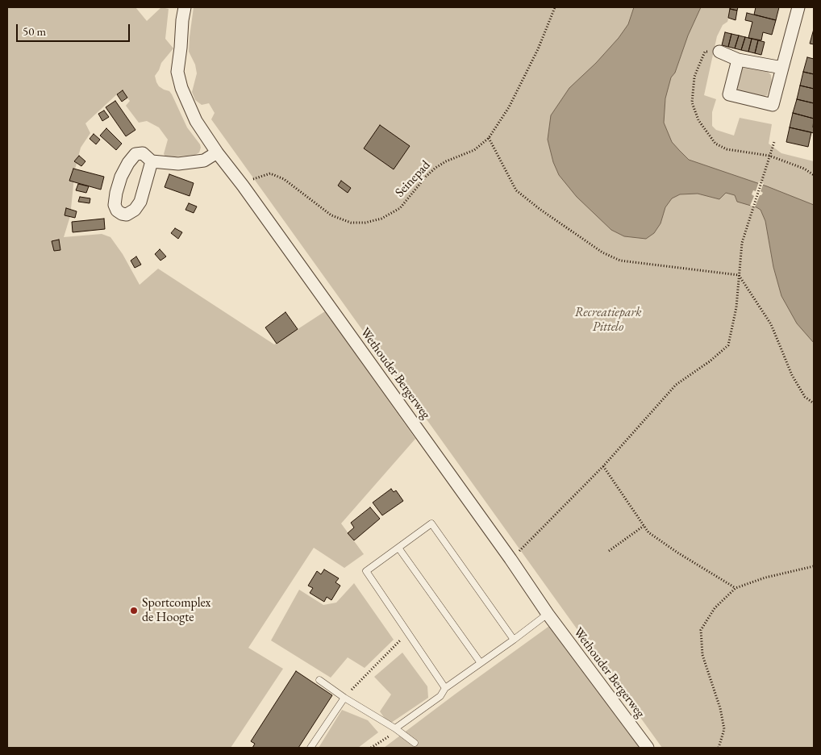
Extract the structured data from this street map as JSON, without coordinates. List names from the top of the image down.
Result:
{
  "streets": {
    "street": ["Wethouder Bergerweg"],
    "path": ["Seinepad"]
  },
  "crossings": [
    ["Seinepad", "Wethouder Bergerweg"]
  ],
  "parks": ["Recreatiepark Pittelo"],
  "places": ["Sportcomplex de Hoogte"],
  "scale_bar": "50 m"
}
